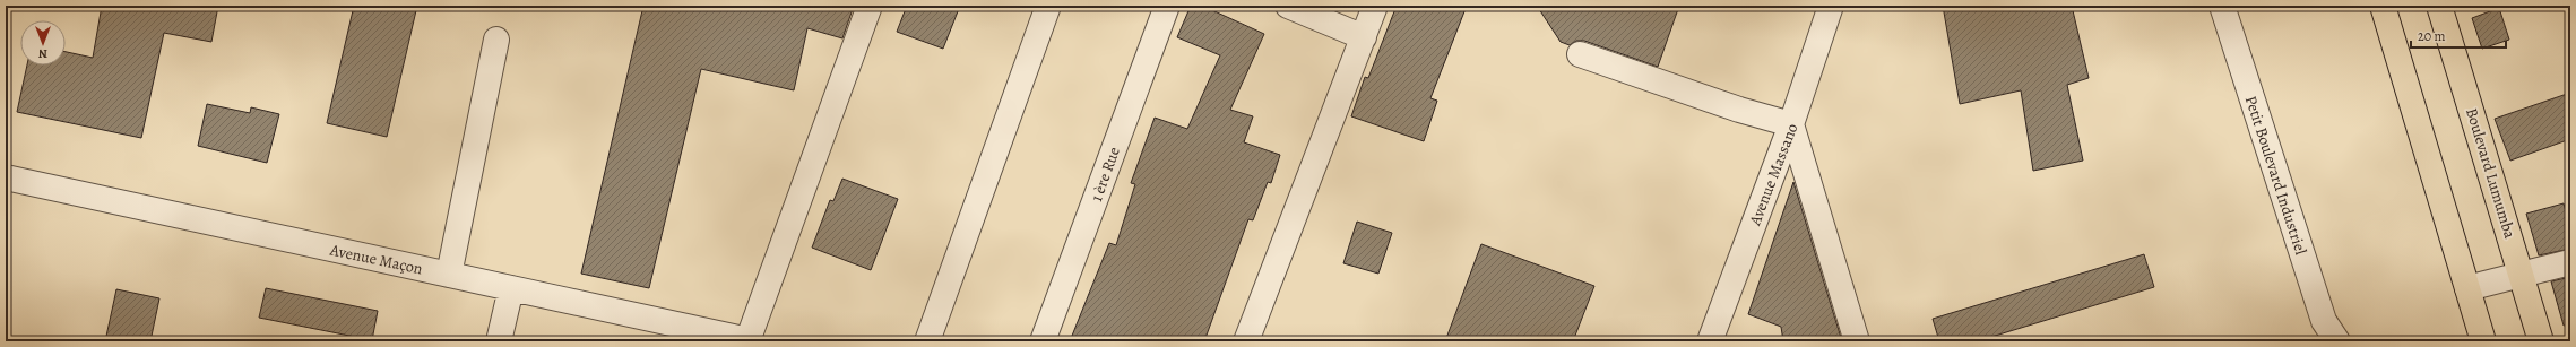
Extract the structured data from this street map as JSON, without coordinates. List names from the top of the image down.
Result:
{
  "streets": {
    "main road": ["Boulevard Lumumba"],
    "street": [
      "1 ère Rue",
      "Avenue Massano",
      "Petit Boulevard Industriel",
      "Avenue Maçon"
    ]
  },
  "scale_bar": "20 m",
  "north": "bottom"
}
